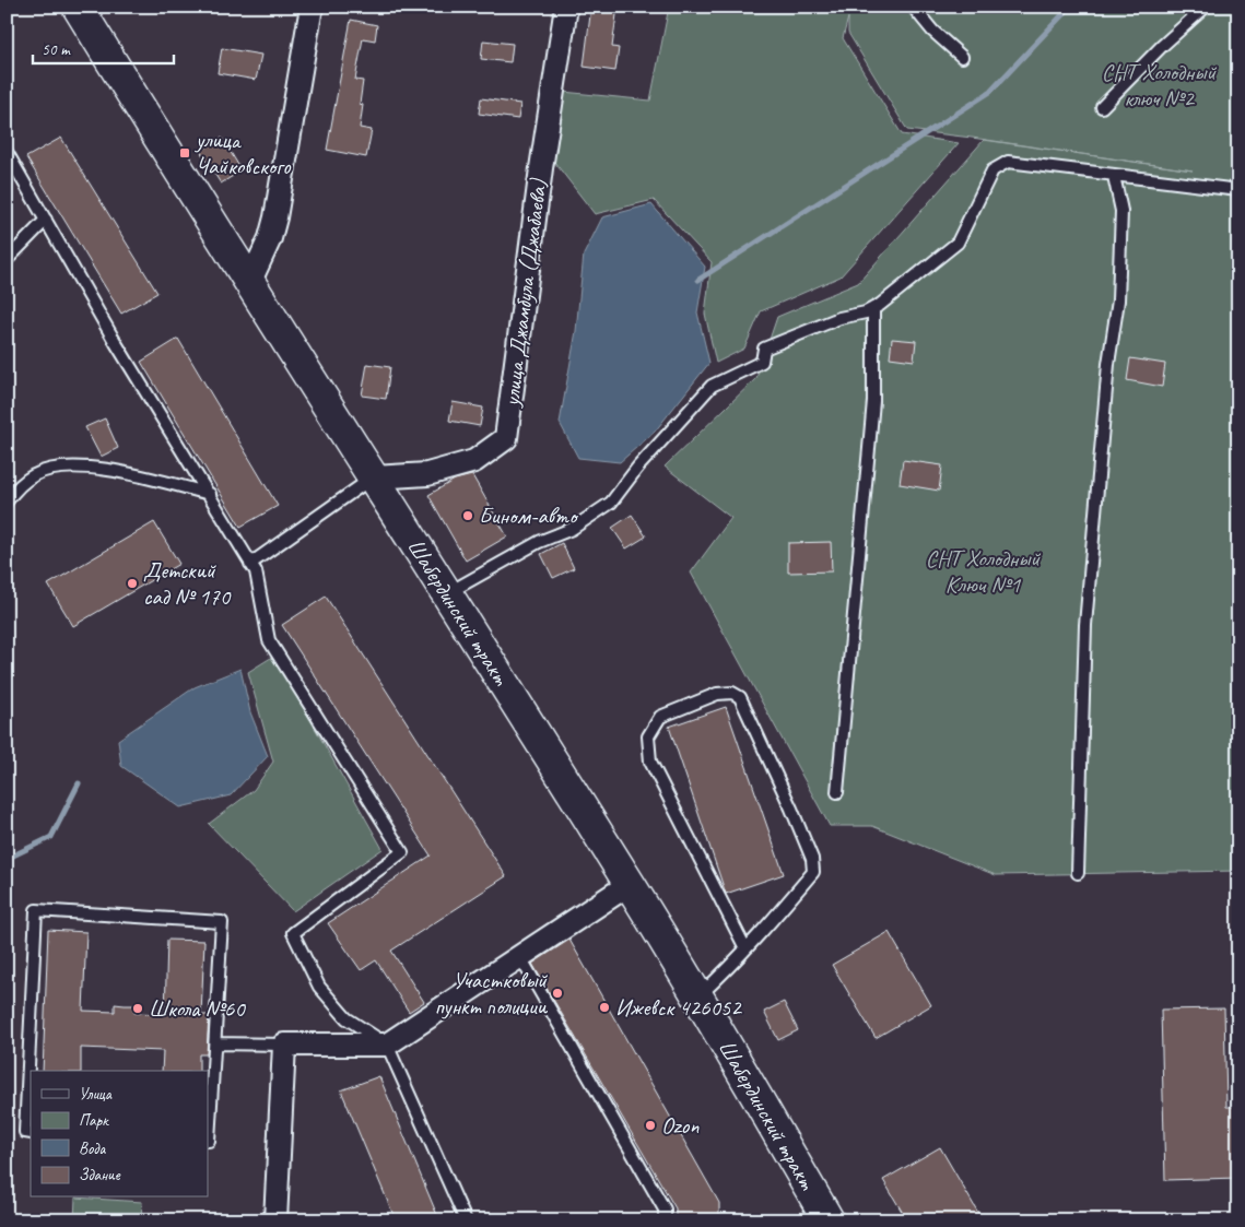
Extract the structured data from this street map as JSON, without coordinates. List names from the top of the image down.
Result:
{
  "streets": {
    "main road": ["Шабердинский тракт"],
    "street": ["улица Джамбула (Джабаева)"]
  },
  "crossings": [
    ["улица Джамбула (Джабаева)", "Шабердинский тракт"]
  ],
  "parks": ["СНТ Холодный ключ №2", "СНТ Холодный Ключ №1"],
  "places": {
    "transit": ["улица Чайковского"],
    "other": [
      "Бином-авто",
      "Детский сад № 170",
      "Участковый пункт полиции",
      "Ижевск 426052",
      "Школа №60",
      "Ozon"
    ]
  },
  "legend": [
    "Улица",
    "Парк",
    "Вода",
    "Здание"
  ],
  "scale_bar": "50 m"
}
